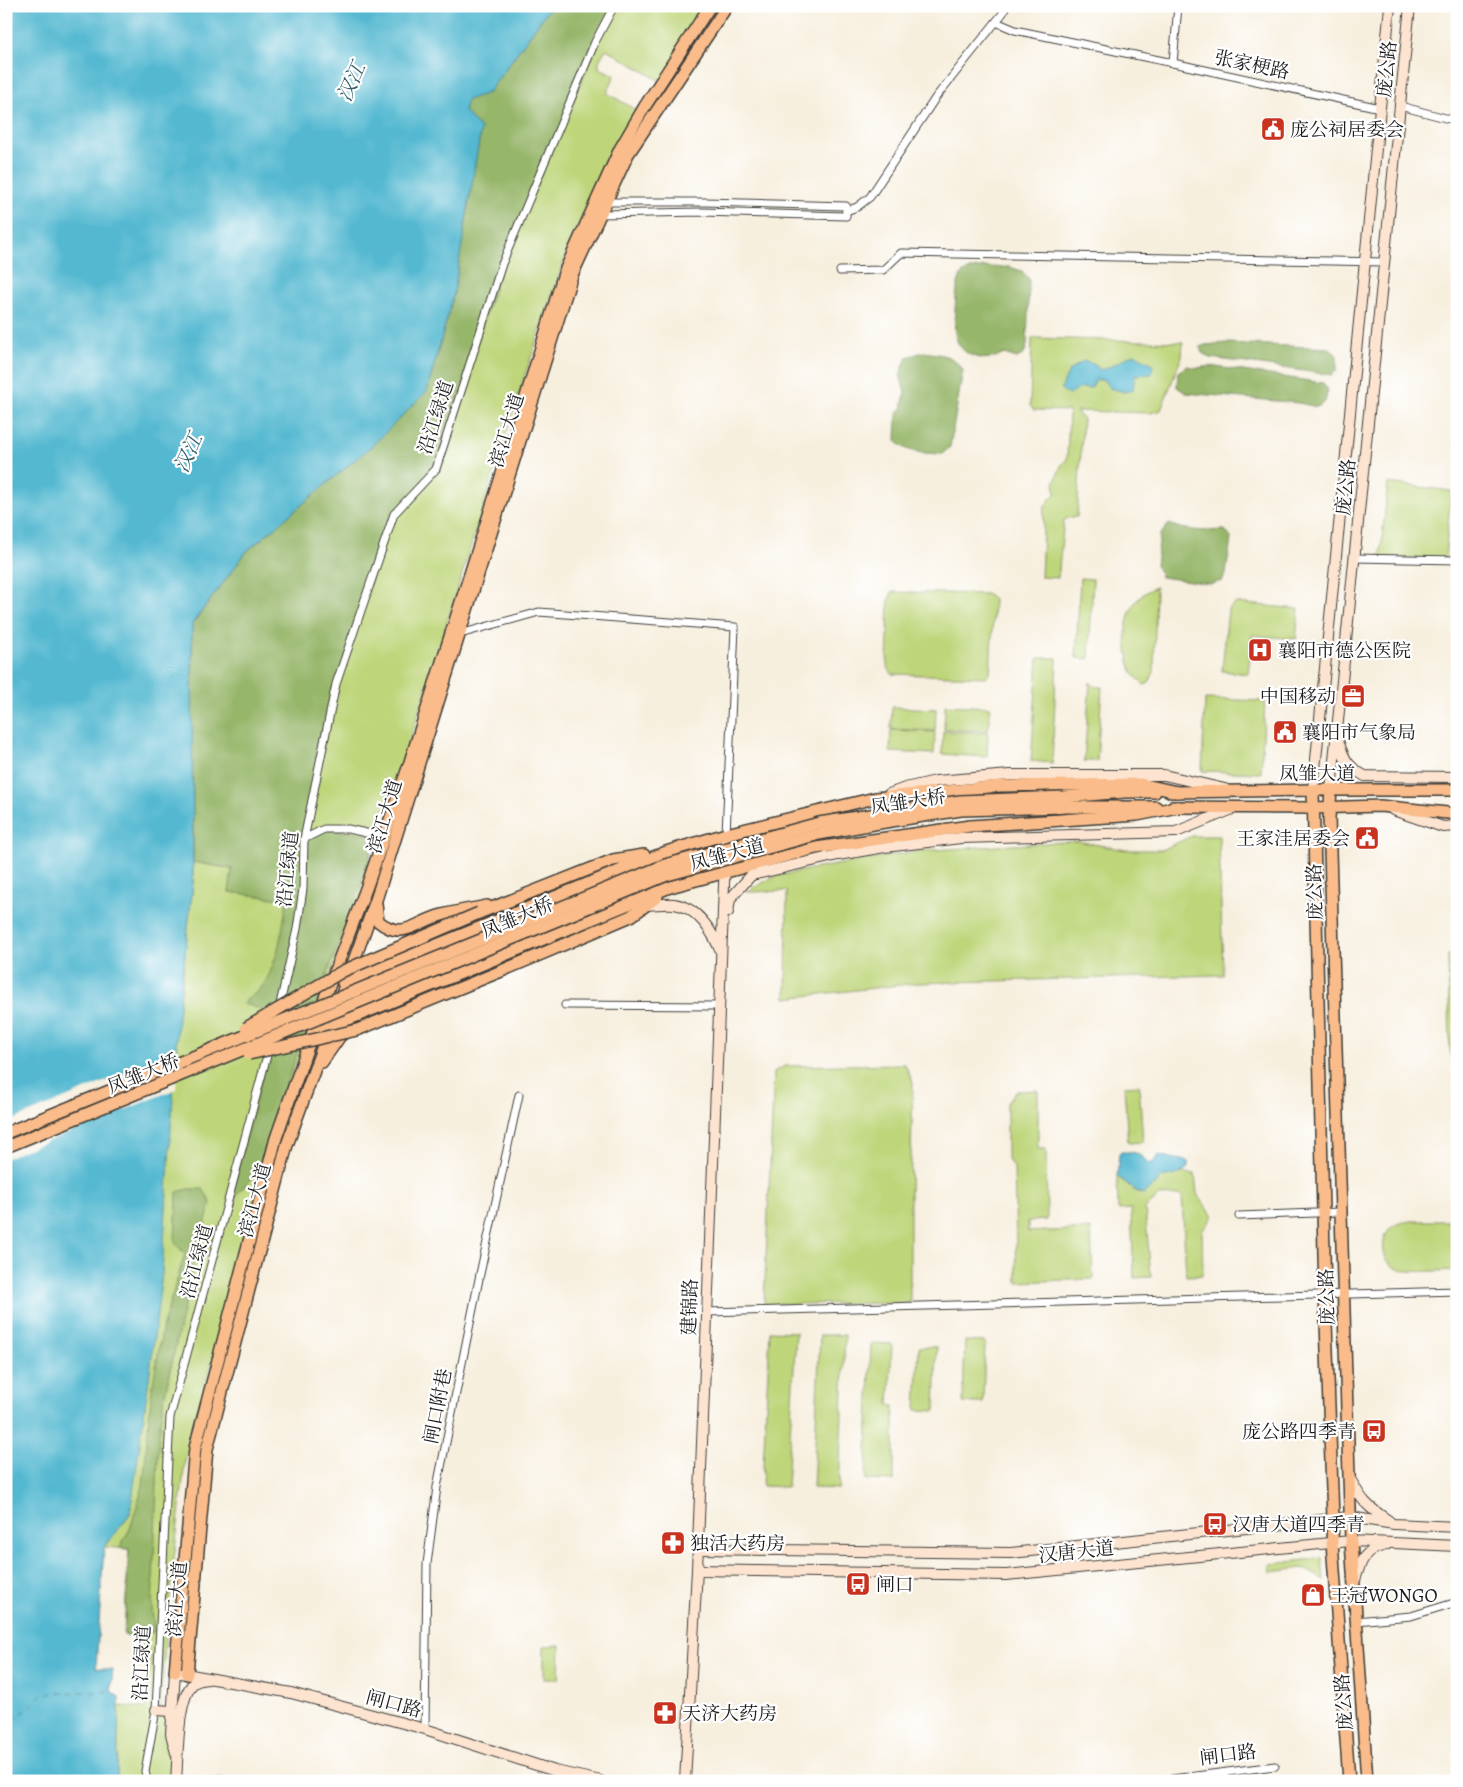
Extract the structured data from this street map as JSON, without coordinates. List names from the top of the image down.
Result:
{
  "streets": {
    "main road": [
      "庞公路",
      "滨江大道",
      "凤雏大道",
      "凤雏大桥",
      "建锦路",
      "汉唐大道",
      "闸口路"
    ],
    "street": ["张家梗路", "沿江绿道", "闸口附巷"]
  },
  "crossings": [
    ["张家梗路", "庞公路"],
    ["庞公路", "凤雏大道"],
    ["庞公路", "汉唐大道"],
    ["滨江大道", "凤雏大道"],
    ["滨江大道", "闸口路"],
    ["凤雏大道", "凤雏大桥"],
    ["凤雏大道", "建锦路"],
    ["建锦路", "汉唐大道"],
    ["闸口附巷", "闸口路"]
  ],
  "water": ["汉江"],
  "places": {
    "public building": ["庞公祠居委会", "襄阳市气象局", "王家洼居委会"],
    "hospital": ["襄阳市德公医院"],
    "office": ["中国移动"],
    "bus stop": ["庞公路四季青", "汉唐大道四季青", "闸口"],
    "pharmacy": ["独活大药房", "天济大药房"],
    "shop": ["王冠WONGO"]
  }
}
